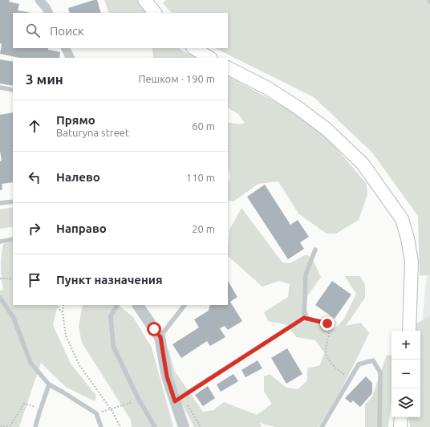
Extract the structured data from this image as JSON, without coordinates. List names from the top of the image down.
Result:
{
  "page": {
    "search": "Поиск",
    "heading": ["3 мин", "Пешком · 190 m"],
    "list": [
      ["Прямо", "Baturyna street", "60 m"],
      ["Налево", "110 m"],
      ["Направо", "20 m"],
      "Пункт назначения"
    ],
    "map_buttons": ["+", "−"]
  }
}
